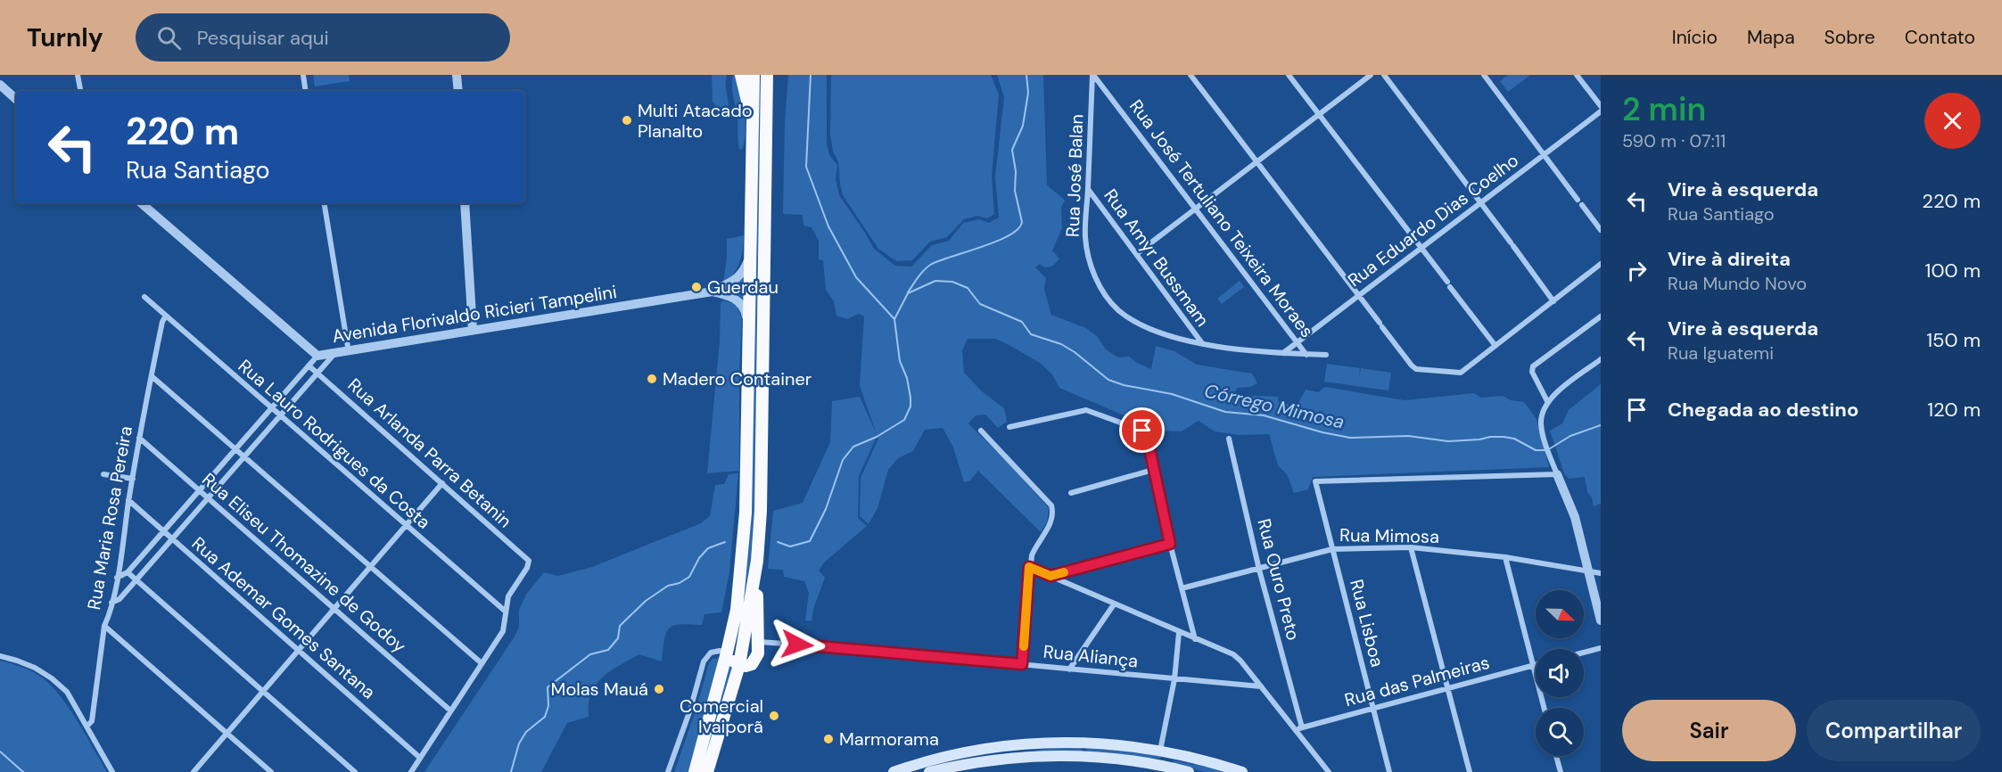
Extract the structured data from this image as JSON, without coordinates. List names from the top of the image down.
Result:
{
  "streets": {
    "street": [
      "Rua José Balan",
      "Rua José Tertuliano Teixeira Moraes",
      "Rua Eduardo Dias Coelho",
      "Rua Amyr Bussmam",
      "Avenida Florivaldo Ricieri Tampelini",
      "Rua Lauro Rodrigues da Costa",
      "Rua Arlanda Parra Betanin",
      "Rua Maria Rosa Pereira",
      "Rua Mimosa",
      "Rua Eliseu Thomazine de Godoy",
      "Rua Ouro Preto",
      "Rua Ademar Gomes Santana",
      "Rua Lisboa",
      "Rua Aliança",
      "Rua das Palmeiras"
    ]
  },
  "crossings": [
    ["Rua José Balan", "Rua José Tertuliano Teixeira Moraes"],
    ["Rua José Balan", "Rua Eduardo Dias Coelho"],
    ["Rua José Balan", "Rua Amyr Bussmam"],
    ["Rua José Tertuliano Teixeira Moraes", "Rua Eduardo Dias Coelho"],
    ["Rua Lauro Rodrigues da Costa", "Rua Arlanda Parra Betanin"],
    ["Rua Lauro Rodrigues da Costa", "Rua Maria Rosa Pereira"],
    ["Rua Maria Rosa Pereira", "Rua Eliseu Thomazine de Godoy"],
    ["Rua Maria Rosa Pereira", "Rua Ademar Gomes Santana"],
    ["Rua Mimosa", "Rua Ouro Preto"],
    ["Rua Mimosa", "Rua Lisboa"],
    ["Rua Ouro Preto", "Rua das Palmeiras"],
    ["Rua Lisboa", "Rua das Palmeiras"]
  ],
  "water": ["Córrego Mimosa"],
  "places": [
    "Multi Atacado Planalto",
    "Guerdau",
    "Madero Container",
    "Molas Mauá",
    "Comercial Ivaiporã",
    "Marmorama"
  ],
  "north": "bottom right",
  "page": {
    "header": "Turnly",
    "search": "Pesquisar aqui",
    "nav": [
      "Início",
      "Mapa",
      "Sobre",
      "Contato"
    ],
    "heading": ["2 min", "590 m · 07:11"],
    "turn": ["220 m", "Rua Santiago"],
    "list": [
      {
        "name": "Vire à esquerda",
        "note": "Rua Santiago",
        "value": "220 m"
      },
      {
        "name": "Vire à direita",
        "note": "Rua Mundo Novo",
        "value": "100 m"
      },
      {
        "name": "Vire à esquerda",
        "note": "Rua Iguatemi",
        "value": "150 m"
      },
      {
        "name": "Chegada ao destino",
        "value": "120 m"
      }
    ],
    "buttons": ["Sair", "Compartilhar"]
  }
}
